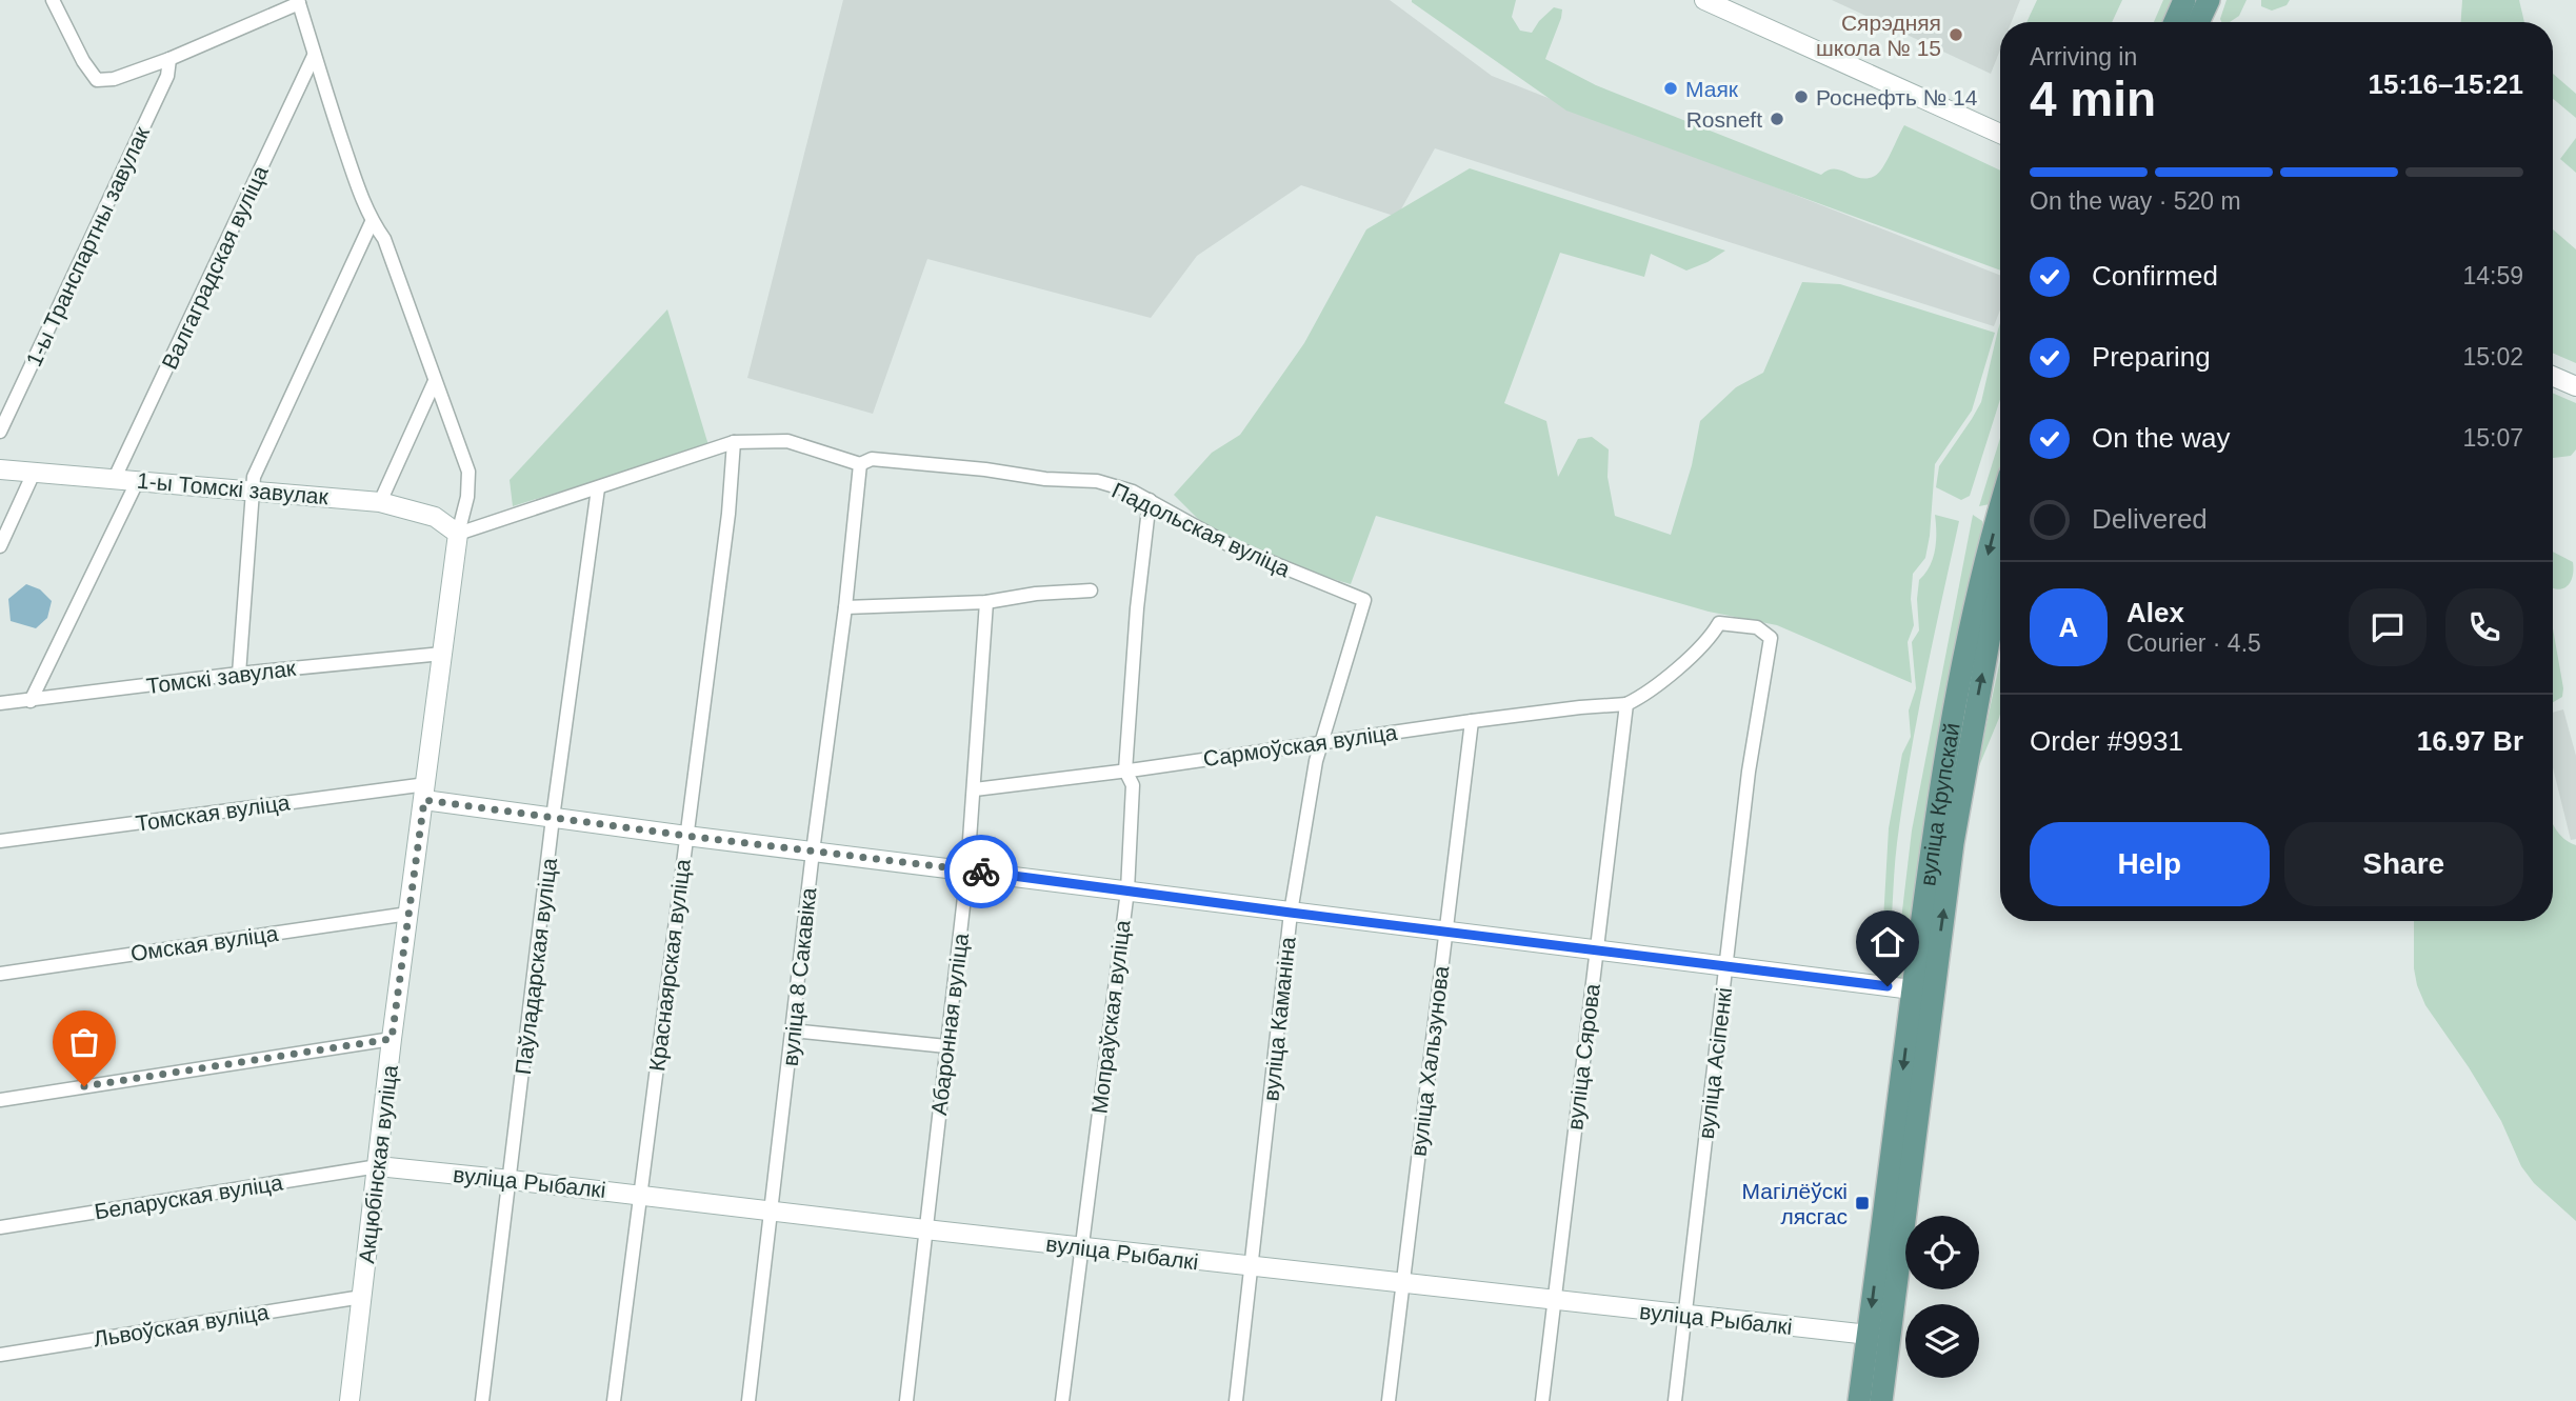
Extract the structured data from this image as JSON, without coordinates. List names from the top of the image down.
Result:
{
  "streets": {
    "main road": ["вуліца Крупскай"],
    "street": [
      "1-ы Транспартны завулак",
      "Валгаградская вуліца",
      "1-ы Томскі завулак",
      "Падольская вуліца",
      "Томскі завулак",
      "Сармоўская вуліца",
      "Томская вуліца",
      "Омская вуліца",
      "Краснаярская вуліца",
      "Паўладарская вуліца",
      "вуліца 8 Сакавіка",
      "Мопраўская вуліца",
      "вуліца Каманіна",
      "Абаронная вуліца",
      "вуліца Сярова",
      "вуліца Хальзунова",
      "вуліца Асіпенкі",
      "Акцюбінская вуліца",
      "вуліца Рыбалкі",
      "Беларуская вуліца",
      "Львоўская вуліца"
    ]
  },
  "crossings": [
    ["Валгаградская вуліца", "1-ы Томскі завулак"],
    ["1-ы Томскі завулак", "Акцюбінская вуліца"],
    ["Падольская вуліца", "вуліца 8 Сакавіка"],
    ["Падольская вуліца", "Мопраўская вуліца"],
    ["Падольская вуліца", "вуліца Каманіна"],
    ["Томскі завулак", "Акцюбінская вуліца"],
    ["Сармоўская вуліца", "Мопраўская вуліца"],
    ["Сармоўская вуліца", "вуліца Каманіна"],
    ["Сармоўская вуліца", "Абаронная вуліца"],
    ["Сармоўская вуліца", "вуліца Сярова"],
    ["Сармоўская вуліца", "вуліца Хальзунова"],
    ["Сармоўская вуліца", "вуліца Асіпенкі"],
    ["вуліца Крупскай", "вуліца Рыбалкі"],
    ["Томская вуліца", "Акцюбінская вуліца"],
    ["Омская вуліца", "Акцюбінская вуліца"],
    ["Краснаярская вуліца", "вуліца Рыбалкі"],
    ["Паўладарская вуліца", "вуліца Рыбалкі"],
    ["вуліца 8 Сакавіка", "вуліца Рыбалкі"],
    ["Мопраўская вуліца", "вуліца Рыбалкі"],
    ["вуліца Каманіна", "вуліца Рыбалкі"],
    ["Абаронная вуліца", "вуліца Рыбалкі"],
    ["вуліца Сярова", "вуліца Асіпенкі"],
    ["вуліца Сярова", "вуліца Рыбалкі"],
    ["вуліца Хальзунова", "вуліца Рыбалкі"],
    ["вуліца Асіпенкі", "вуліца Рыбалкі"],
    ["Акцюбінская вуліца", "вуліца Рыбалкі"],
    ["Акцюбінская вуліца", "Беларуская вуліца"],
    ["Акцюбінская вуліца", "Львоўская вуліца"],
    ["вуліца Рыбалкі", "Беларуская вуліца"]
  ],
  "places": {
    "other": [
      "Сярэдняя школа № 15",
      "Маяк",
      "Роснефть № 14",
      "Rosneft"
    ],
    "transit": ["Магілёўскі лясгас"]
  },
  "page": {
    "heading": ["4 min", "Arriving in", "15:16–15:21"],
    "panel": [
      "Alex",
      "Courier · 4.5",
      "Order #9931",
      "16.97 Br"
    ],
    "bar": "On the way · 520 m",
    "list": [
      ["Confirmed", "14:59"],
      ["Preparing", "15:02"],
      ["On the way", "15:07"],
      "Delivered"
    ],
    "round": "A",
    "buttons": ["Help", "Share"]
  }
}
